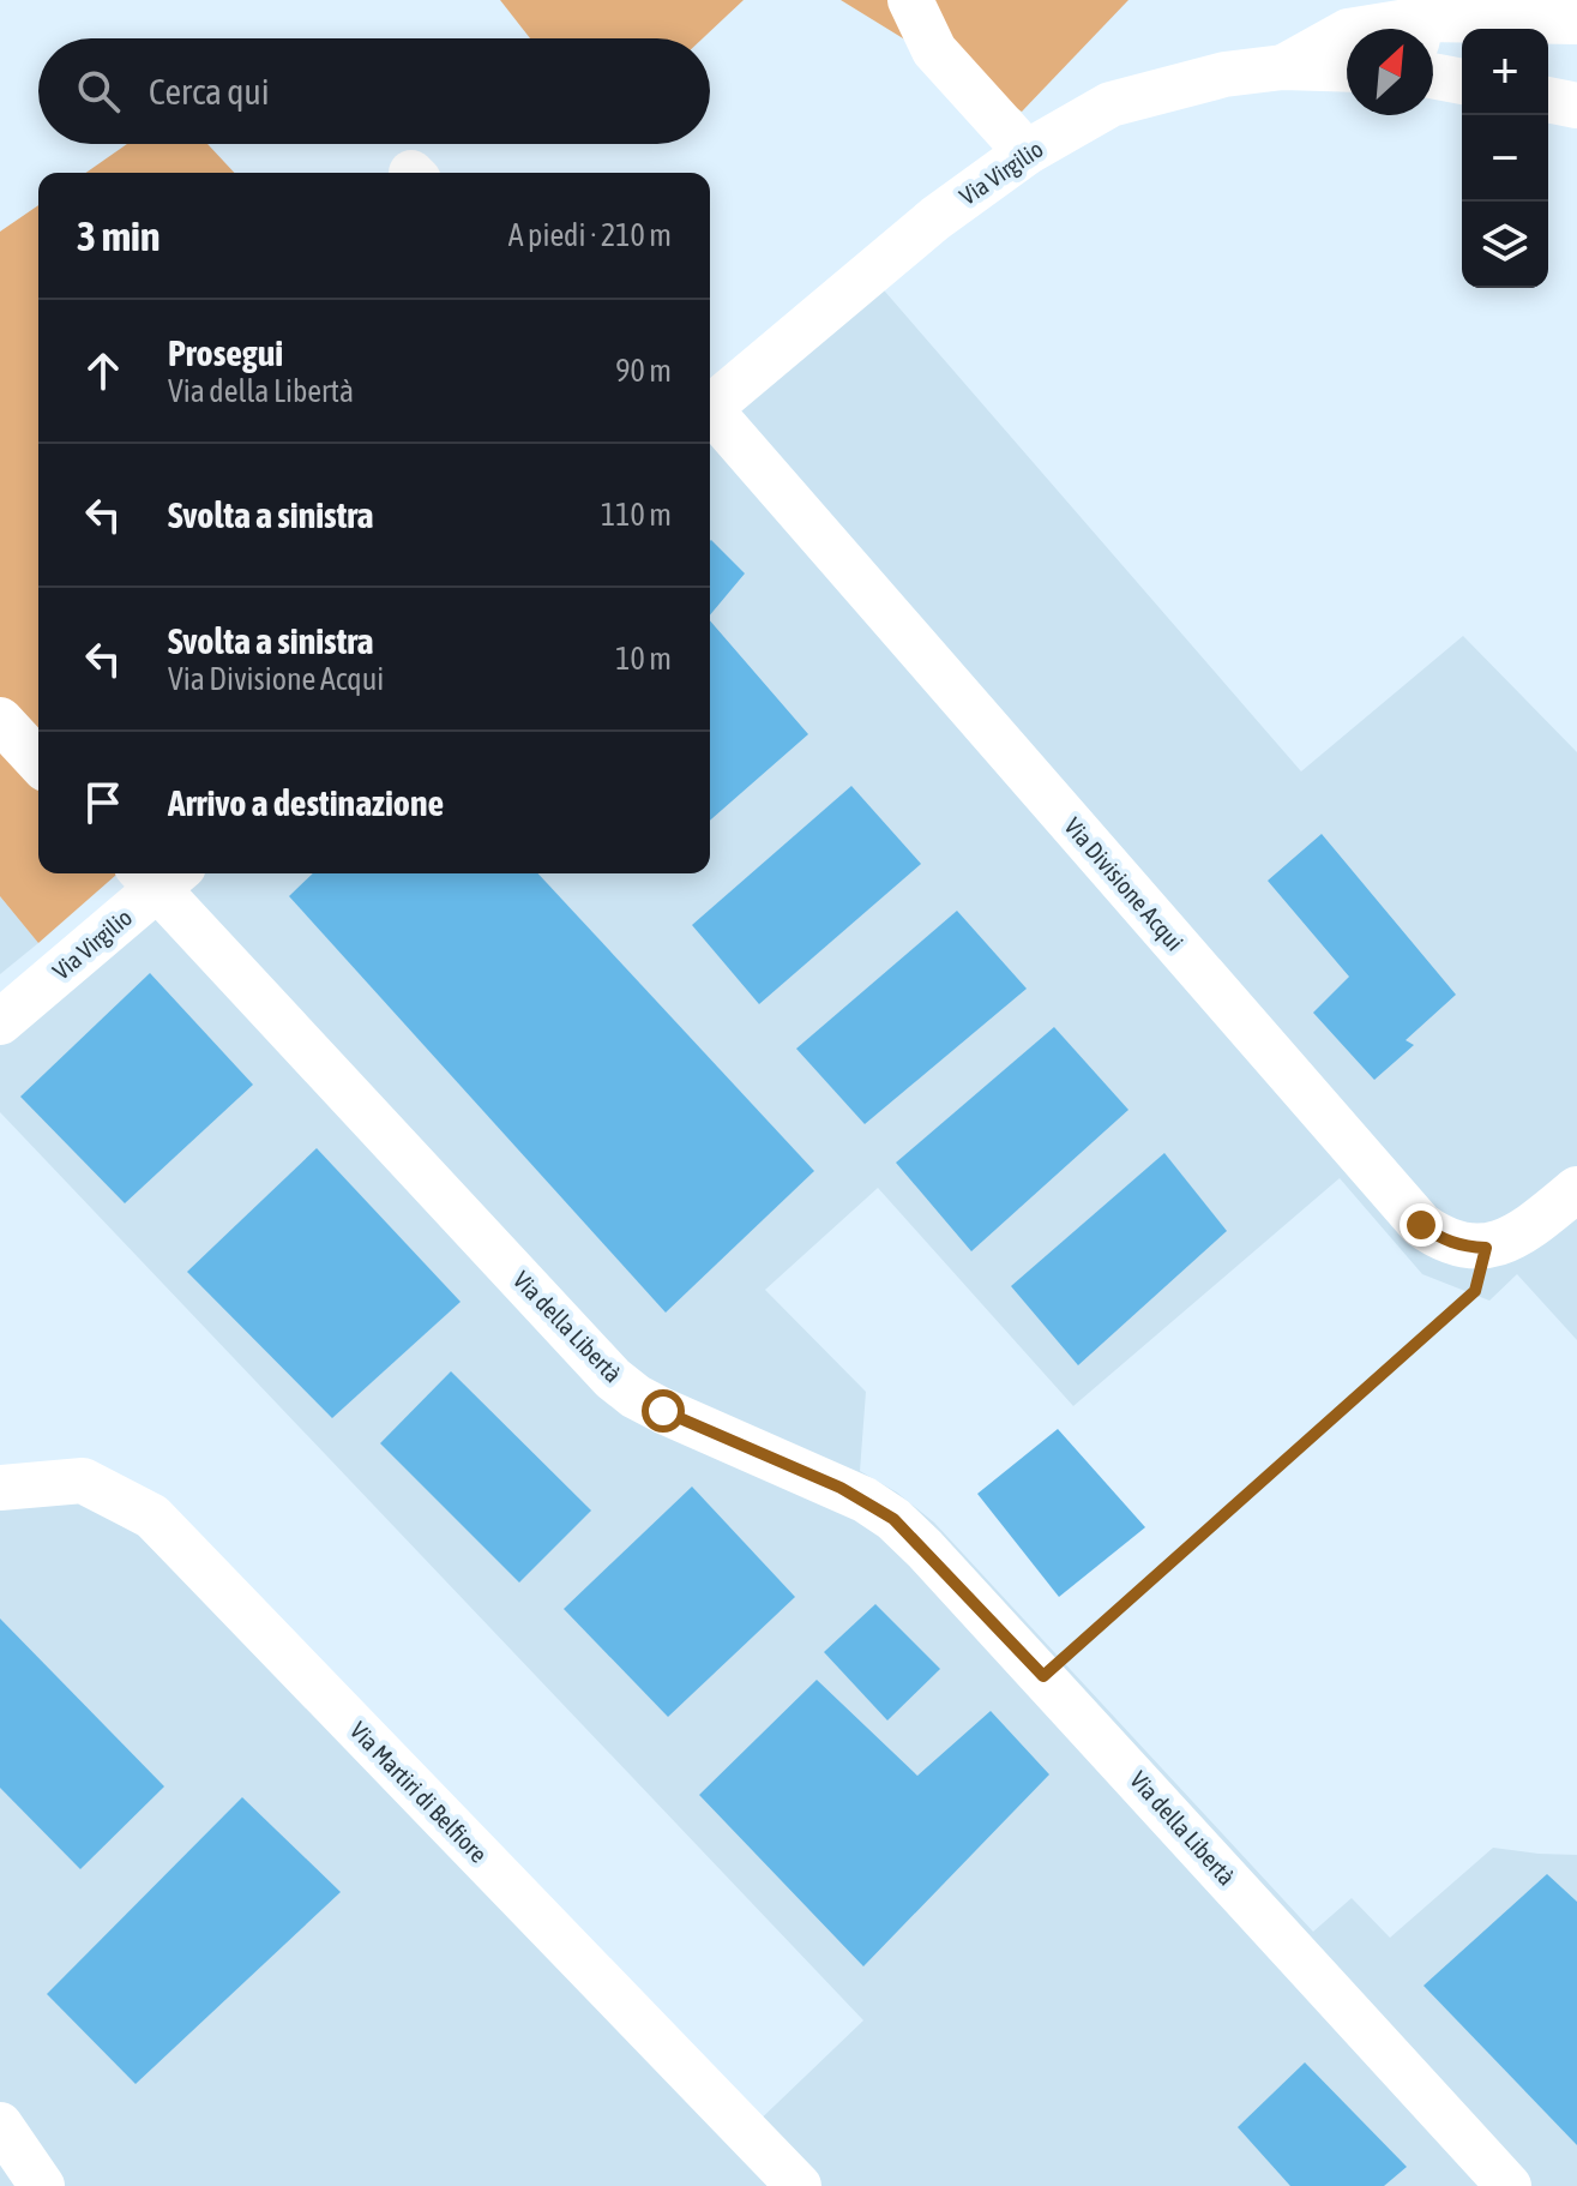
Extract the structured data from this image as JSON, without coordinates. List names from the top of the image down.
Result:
{
  "streets": {
    "street": [
      "Via Virgilio",
      "Via Divisione Acqui",
      "Via della Libertà",
      "Via Martiri di Belfiore"
    ]
  },
  "crossings": [
    ["Via Virgilio", "Via della Libertà"]
  ],
  "north": "top right",
  "page": {
    "map_buttons": ["+", "−"],
    "search": "Cerca qui",
    "heading": ["3 min", "A piedi · 210 m"],
    "list": [
      ["Prosegui", "Via della Libertà", "90 m"],
      ["Svolta a sinistra", "110 m"],
      ["Svolta a sinistra", "Via Divisione Acqui", "10 m"],
      "Arrivo a destinazione"
    ]
  }
}
